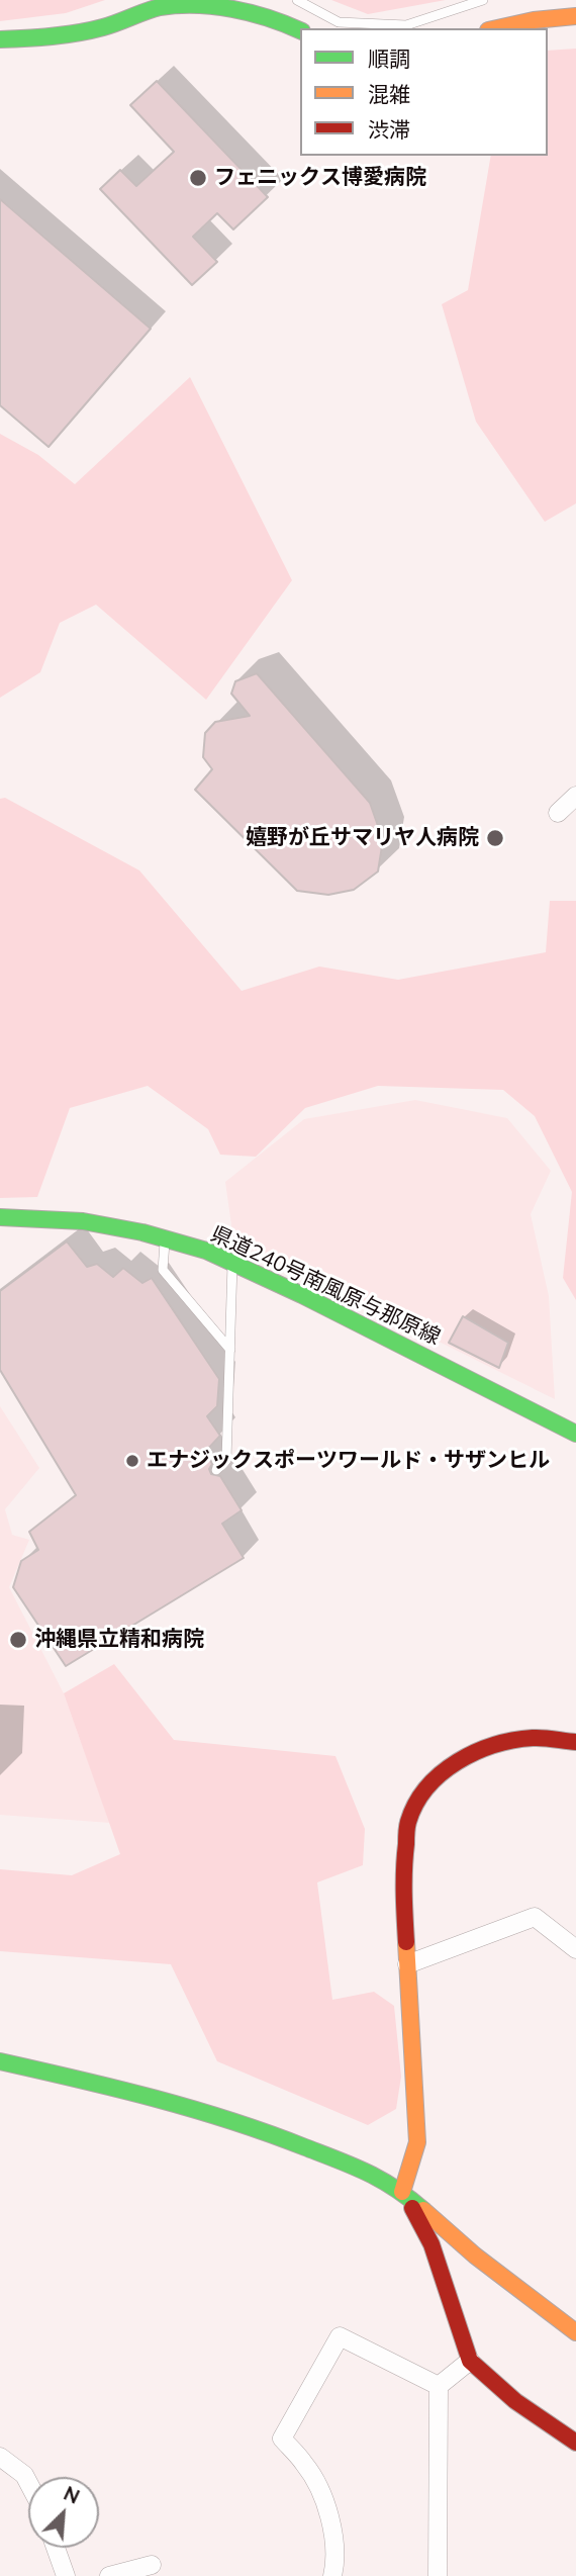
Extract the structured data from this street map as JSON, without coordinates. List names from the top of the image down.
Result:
{
  "streets": {
    "main road": ["県道240号南風原与那原線"]
  },
  "places": [
    "フェニックス博愛病院",
    "嬉野が丘サマリヤ人病院",
    "エナジックスポーツワールド・サザンヒル",
    "沖縄県立精和病院"
  ],
  "legend": ["順調", "混雑", "渋滞"],
  "north": "top right"
}
